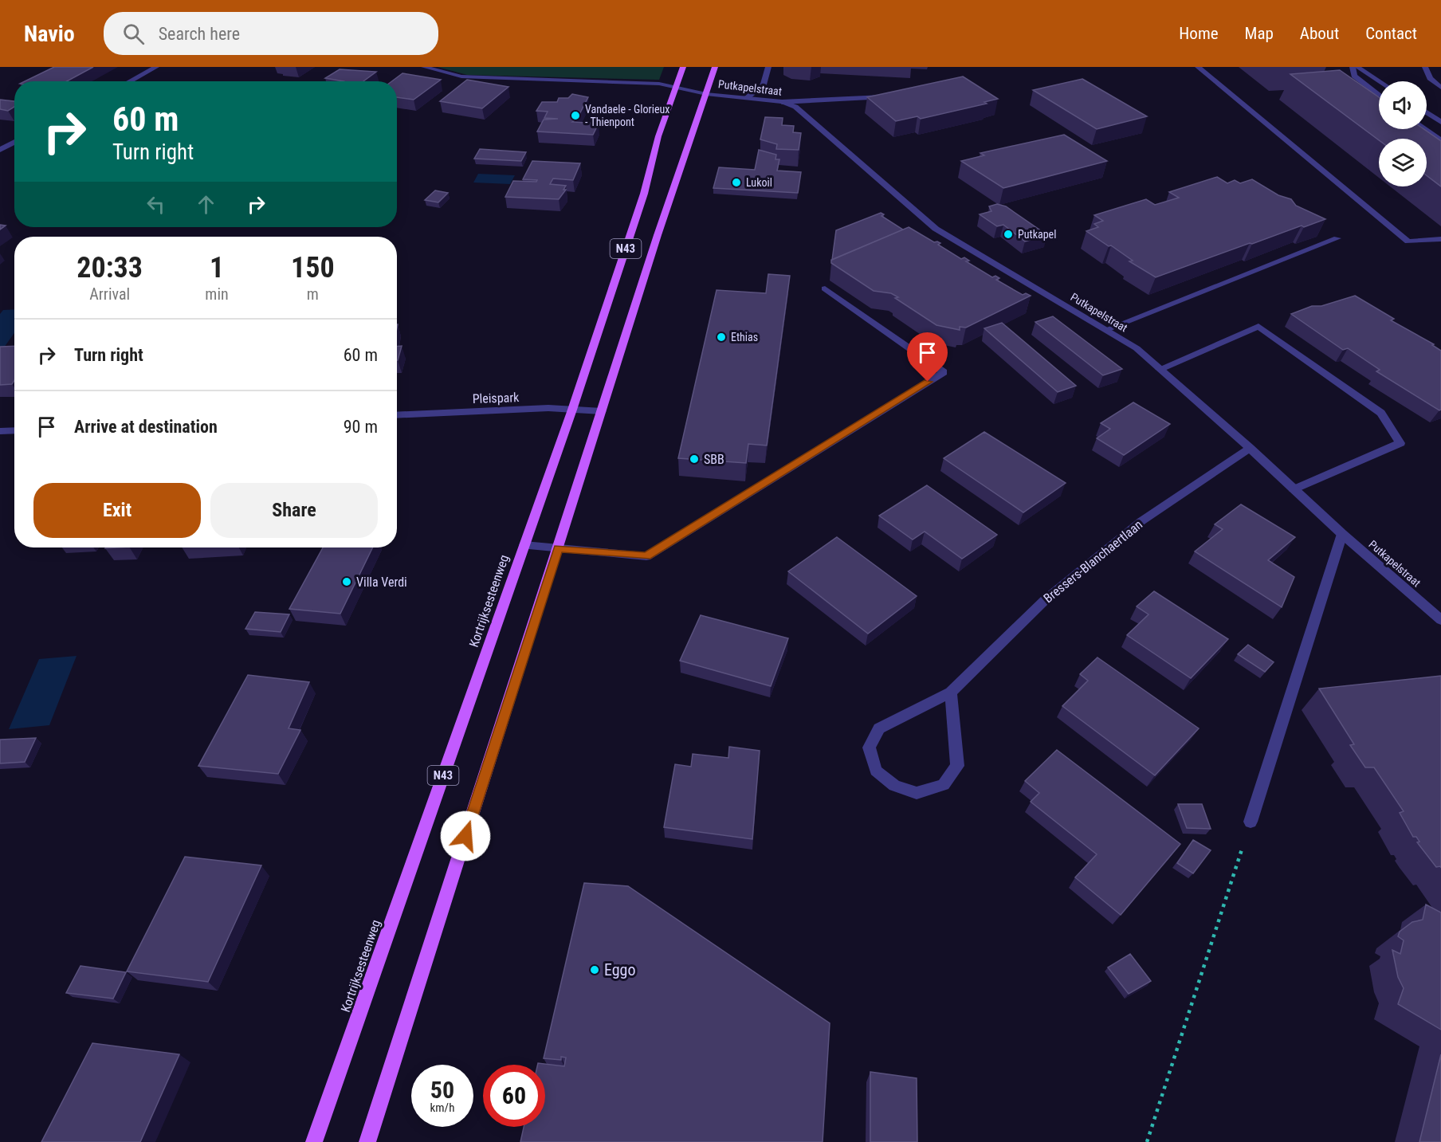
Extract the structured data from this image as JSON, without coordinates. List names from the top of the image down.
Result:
{
  "streets": {
    "main road": ["N43", "Kortrijksesteenweg"],
    "street": ["Putkapelstraat", "Pleispark", "Bressers-Blanchaertlaan"]
  },
  "crossings": [
    ["Putkapelstraat", "N43"],
    ["Putkapelstraat", "Bressers-Blanchaertlaan"],
    ["Putkapelstraat", "Kortrijksesteenweg"],
    ["N43", "Pleispark"],
    ["Pleispark", "Kortrijksesteenweg"]
  ],
  "places": [
    "Vandaele - Glorieux - Thienpont",
    "Lukoil",
    "Putkapel",
    "Ethias",
    "SBB",
    "Villa Verdi",
    "Eggo"
  ],
  "page": {
    "header": "Navio",
    "search": "Search here",
    "nav": [
      "Home",
      "Map",
      "About",
      "Contact"
    ],
    "turn": ["60 m", "Turn right"],
    "eta": [
      "20:33",
      "Arrival",
      "1",
      "min",
      "150",
      "m"
    ],
    "list": [
      {
        "name": "Turn right",
        "value": "60 m"
      },
      {
        "name": "Arrive at destination",
        "value": "90 m"
      }
    ],
    "buttons": ["Exit", "Share"],
    "speed": "50 km/h",
    "limit": "60"
  }
}
